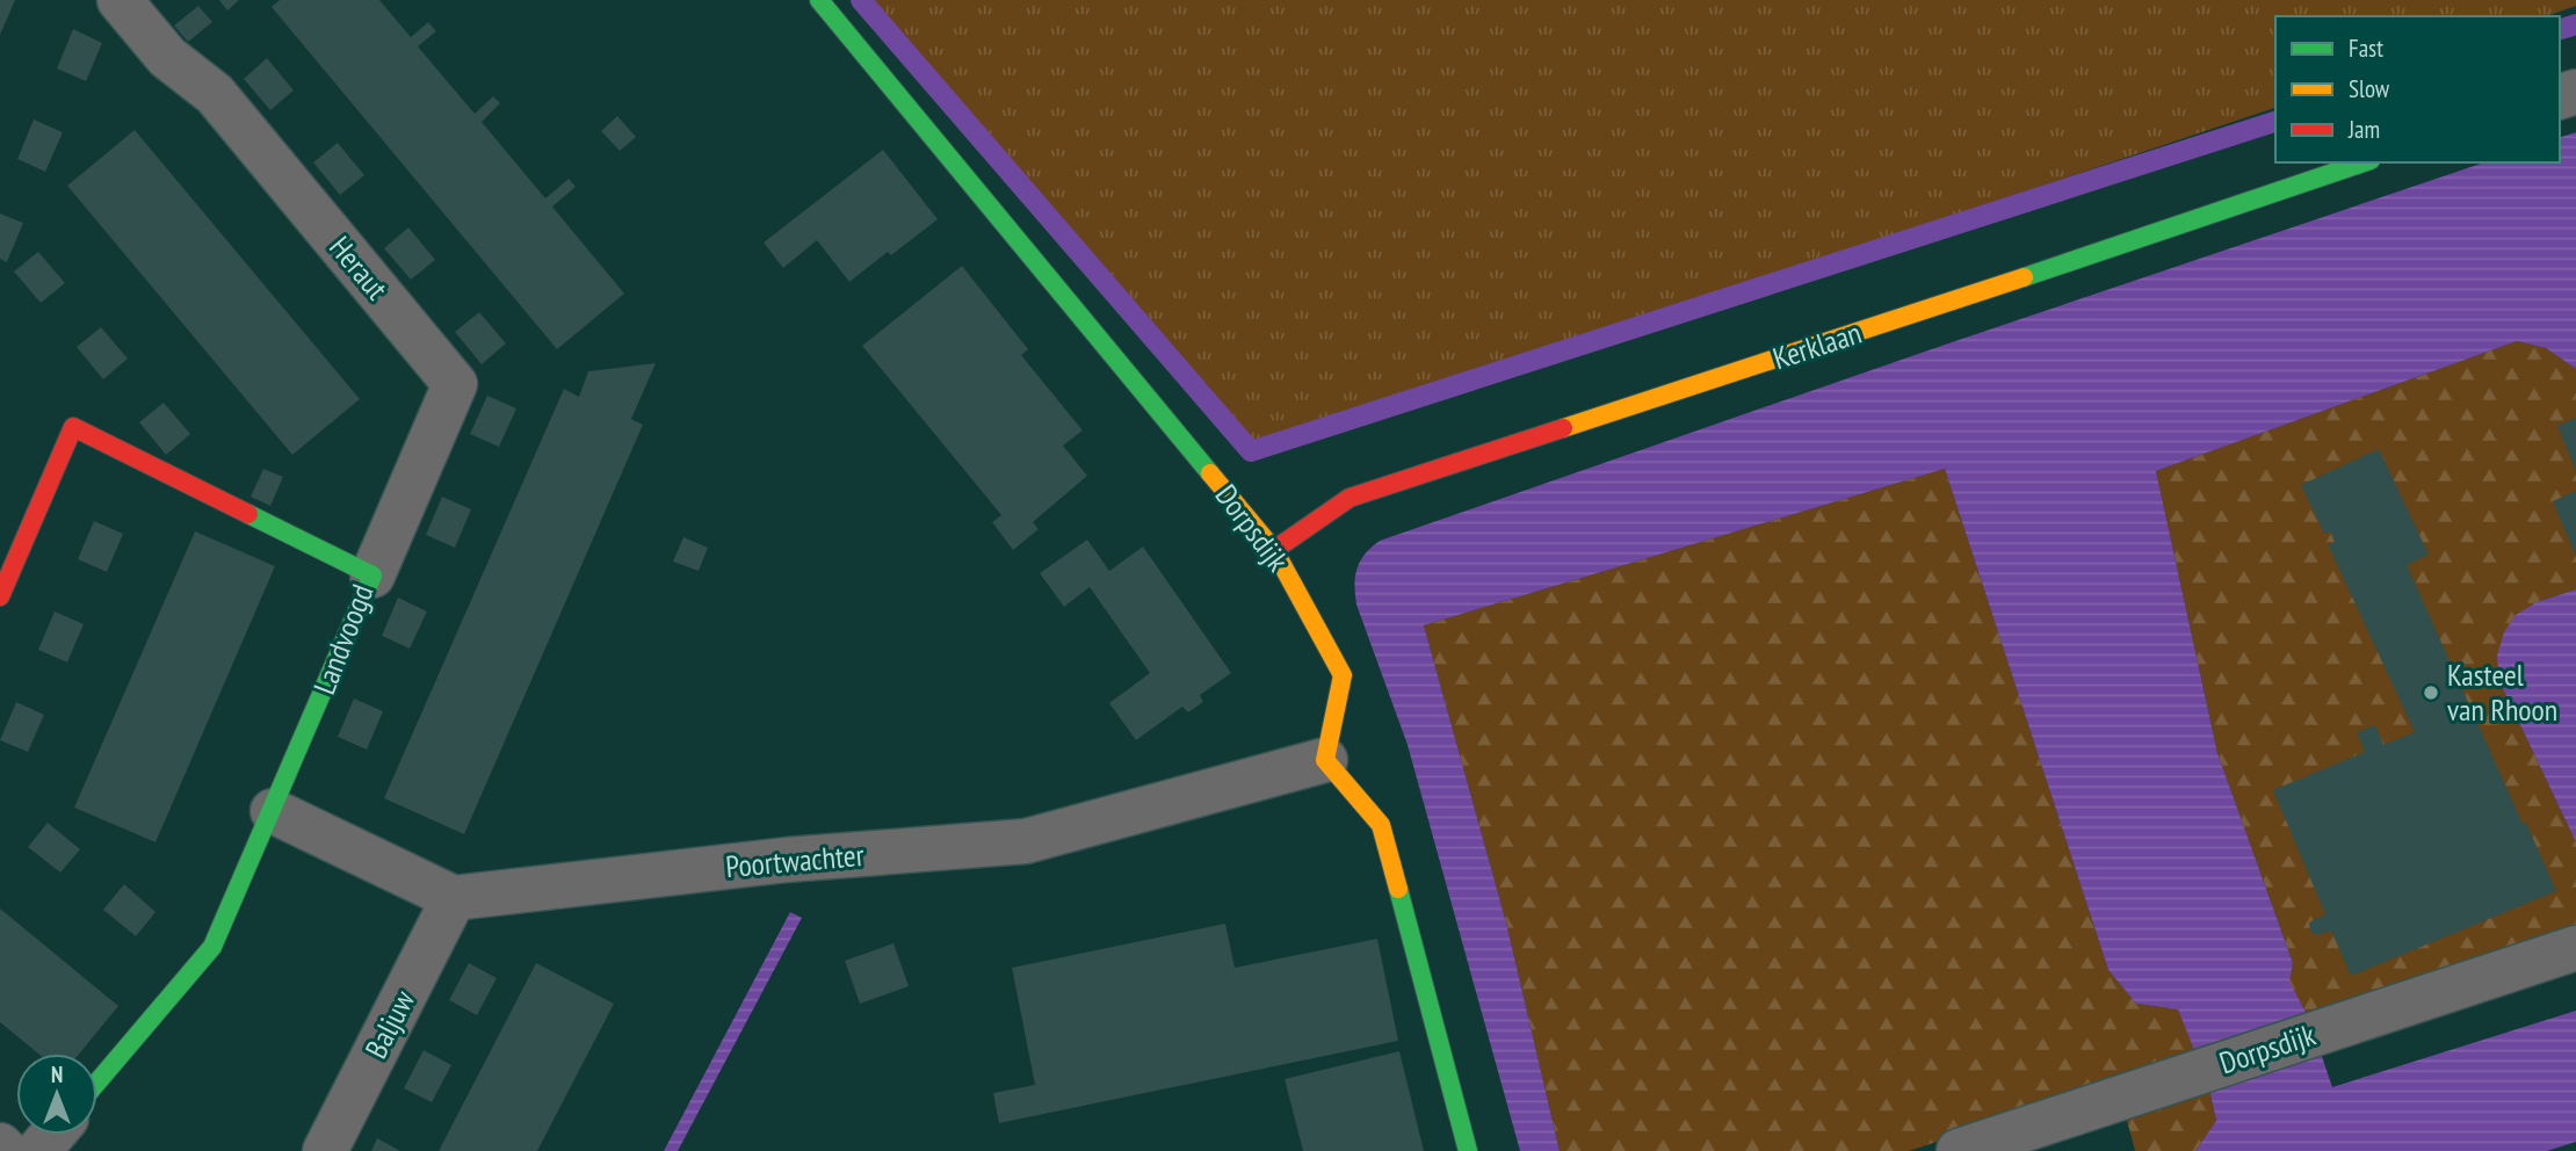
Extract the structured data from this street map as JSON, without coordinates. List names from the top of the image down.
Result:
{
  "streets": {
    "street": [
      "Heraut",
      "Kerklaan",
      "Dorpsdijk",
      "Landvoogd",
      "Poortwachter",
      "Baljuw"
    ]
  },
  "crossings": [
    ["Heraut", "Landvoogd"],
    ["Kerklaan", "Dorpsdijk"],
    ["Dorpsdijk", "Poortwachter"],
    ["Poortwachter", "Baljuw"]
  ],
  "places": ["Kasteel van Rhoon"],
  "legend": ["Fast", "Slow", "Jam"],
  "north": "top"
}
